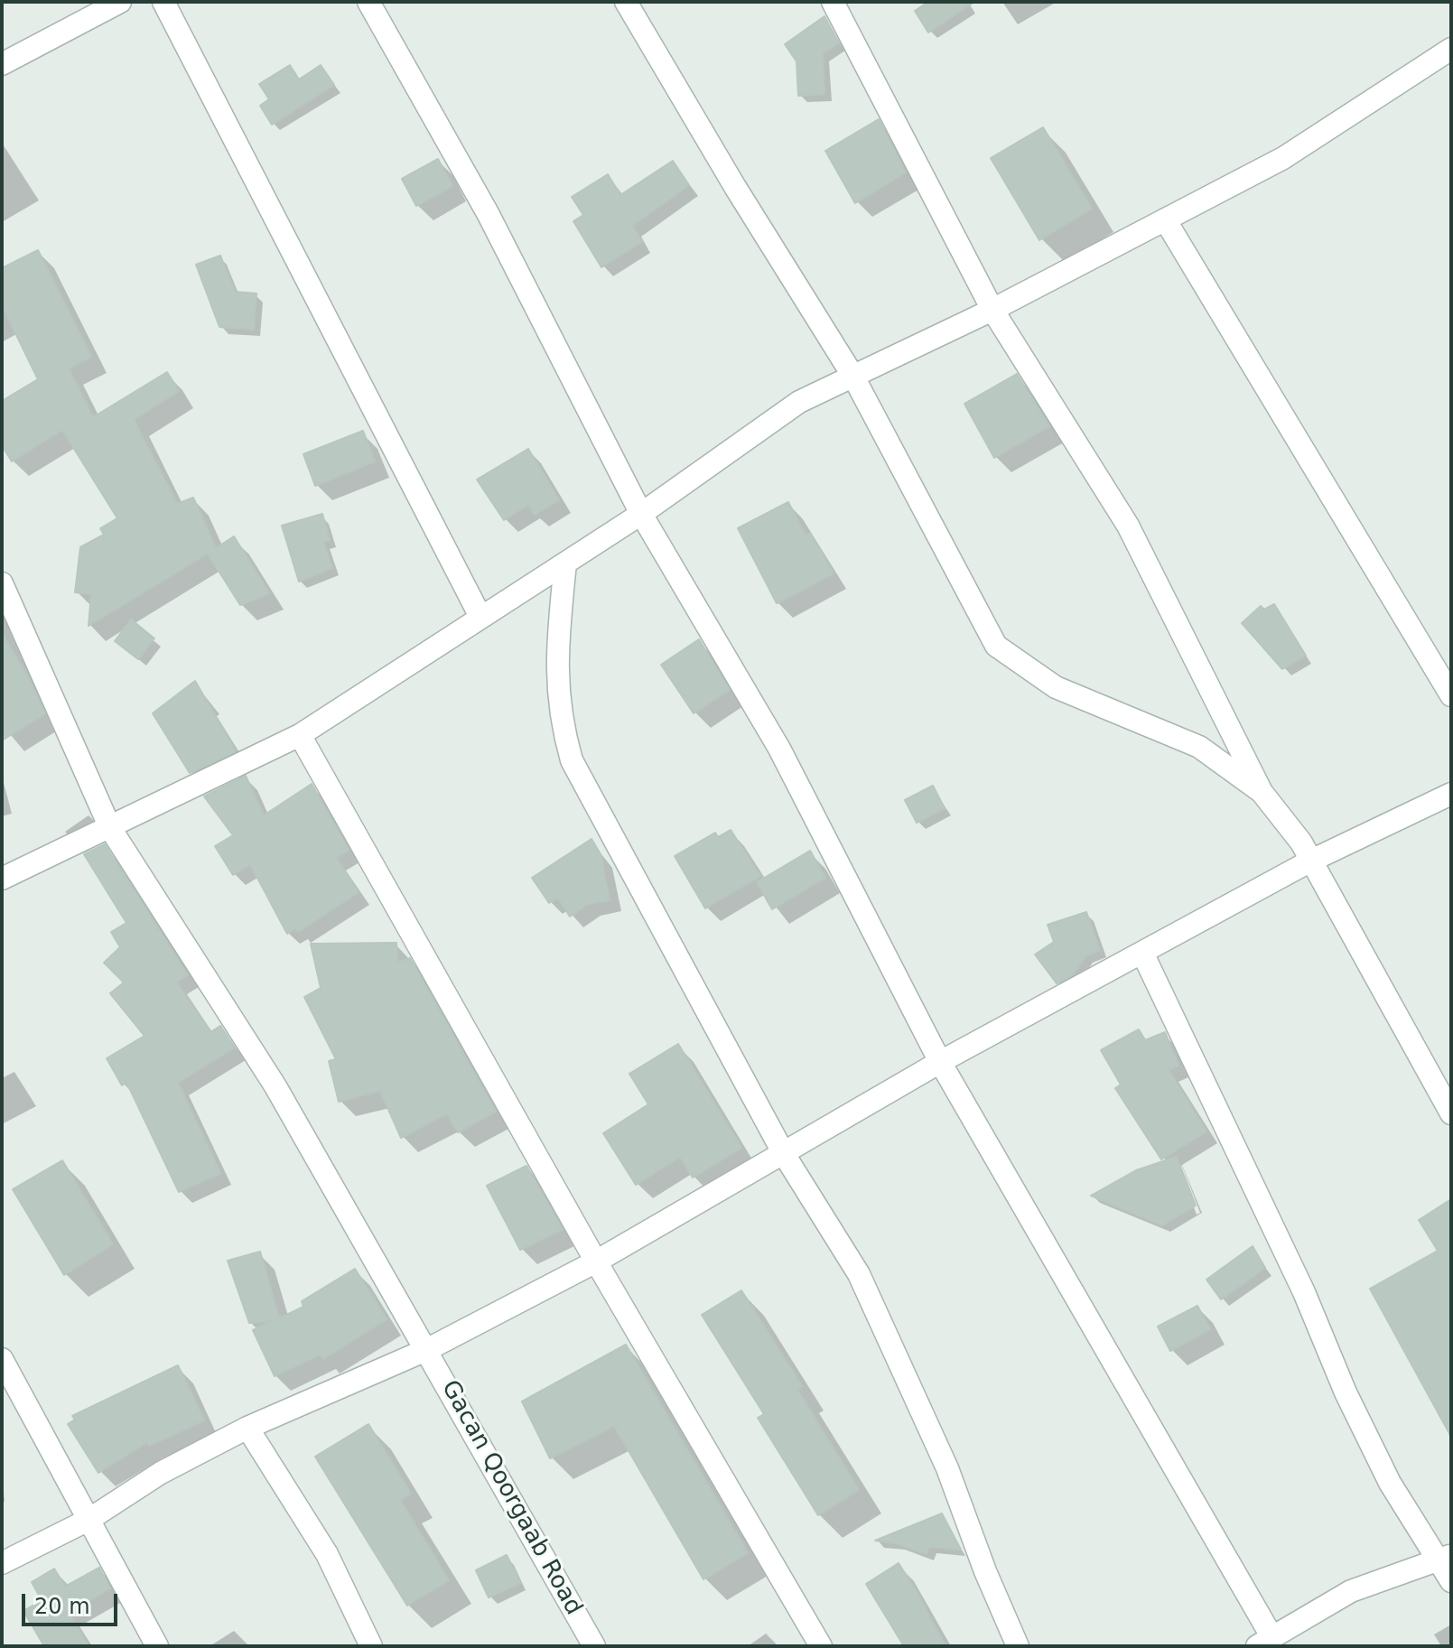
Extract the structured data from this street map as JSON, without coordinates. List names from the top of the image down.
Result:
{
  "streets": {
    "street": ["Gacan Qoorgaab Road"]
  },
  "scale_bar": "20 m"
}
